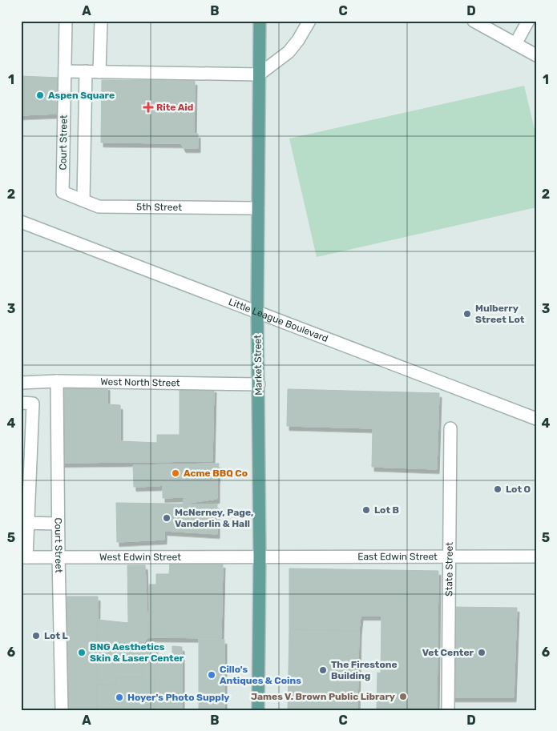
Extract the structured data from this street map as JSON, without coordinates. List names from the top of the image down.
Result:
{
  "streets": {
    "main road": ["Market Street"],
    "street": [
      "Court Street",
      "5th Street",
      "Little League Boulevard",
      "West North Street",
      "West Edwin Street",
      "East Edwin Street",
      "State Street"
    ]
  },
  "crossings": [
    ["Court Street", "5th Street"],
    ["Court Street", "West North Street"],
    ["Court Street", "West Edwin Street"],
    ["5th Street", "Market Street"],
    ["Little League Boulevard", "Market Street"],
    ["Market Street", "West North Street"],
    ["Market Street", "West Edwin Street"],
    ["Market Street", "East Edwin Street"],
    ["West Edwin Street", "East Edwin Street"],
    ["East Edwin Street", "State Street"]
  ],
  "places": {
    "other": [
      "Aspen Square",
      "Mulberry Street Lot",
      "Acme BBQ Co",
      "Lot O",
      "Lot B",
      "McNerney, Page, Vanderlin & Hall",
      "Lot L",
      "BNG Aesthetics Skin & Laser Center",
      "Vet Center",
      "The Firestone Building",
      "Cillo's Antiques & Coins",
      "James V. Brown Public Library",
      "Hoyer's Photo Supply"
    ],
    "health": ["Rite Aid"]
  },
  "grid": {
    "columns": [
      "A",
      "B",
      "C",
      "D"
    ],
    "rows": [
      "1",
      "2",
      "3",
      "4",
      "5",
      "6"
    ]
  }
}
